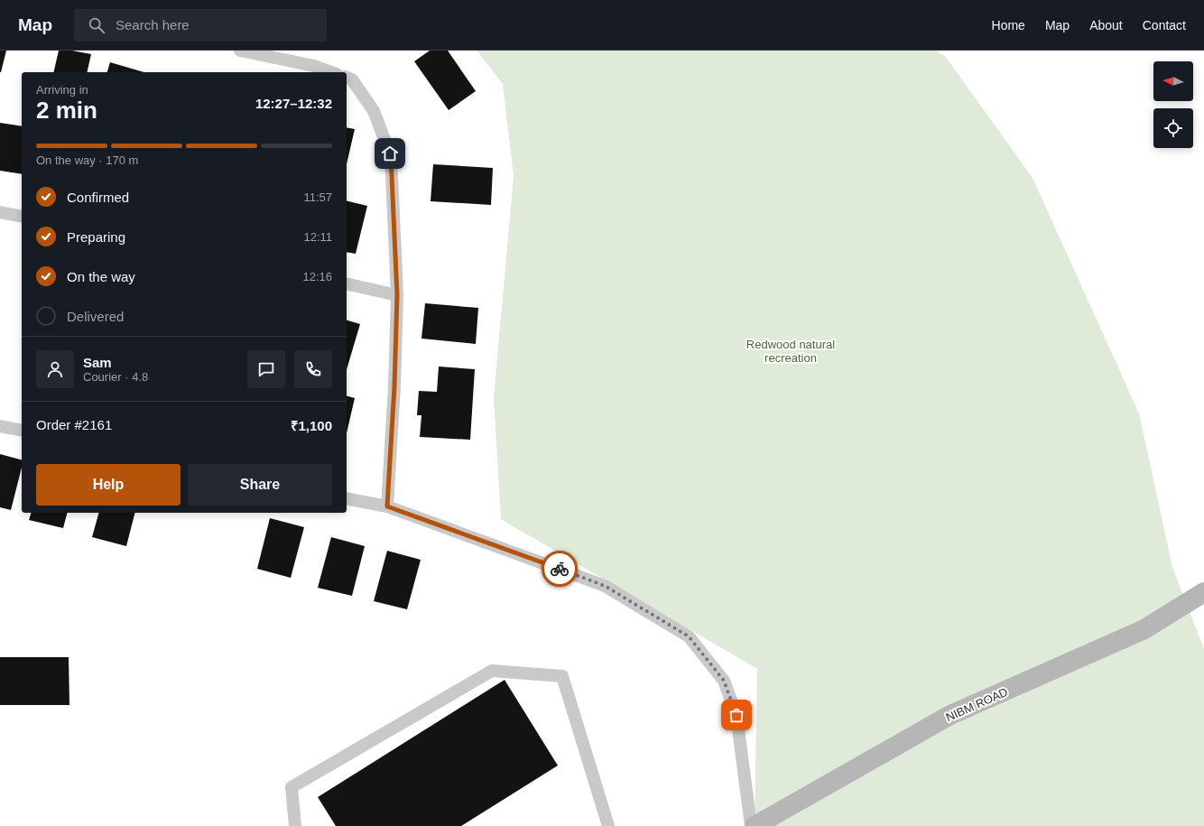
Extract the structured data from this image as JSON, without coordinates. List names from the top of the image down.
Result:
{
  "streets": {
    "main road": ["NIBM ROAD"]
  },
  "parks": ["Redwood natural recreation"],
  "north": "left",
  "page": {
    "header": "Map",
    "search": "Search here",
    "nav": [
      "Home",
      "Map",
      "About",
      "Contact"
    ],
    "heading": ["2 min", "Arriving in", "12:27–12:32"],
    "panel": [
      "Sam",
      "Courier · 4.8",
      "Order #2161",
      "₹1,100"
    ],
    "bar": "On the way · 170 m",
    "list": [
      ["Confirmed", "11:57"],
      ["Preparing", "12:11"],
      ["On the way", "12:16"],
      "Delivered"
    ],
    "buttons": ["Help", "Share"]
  }
}
